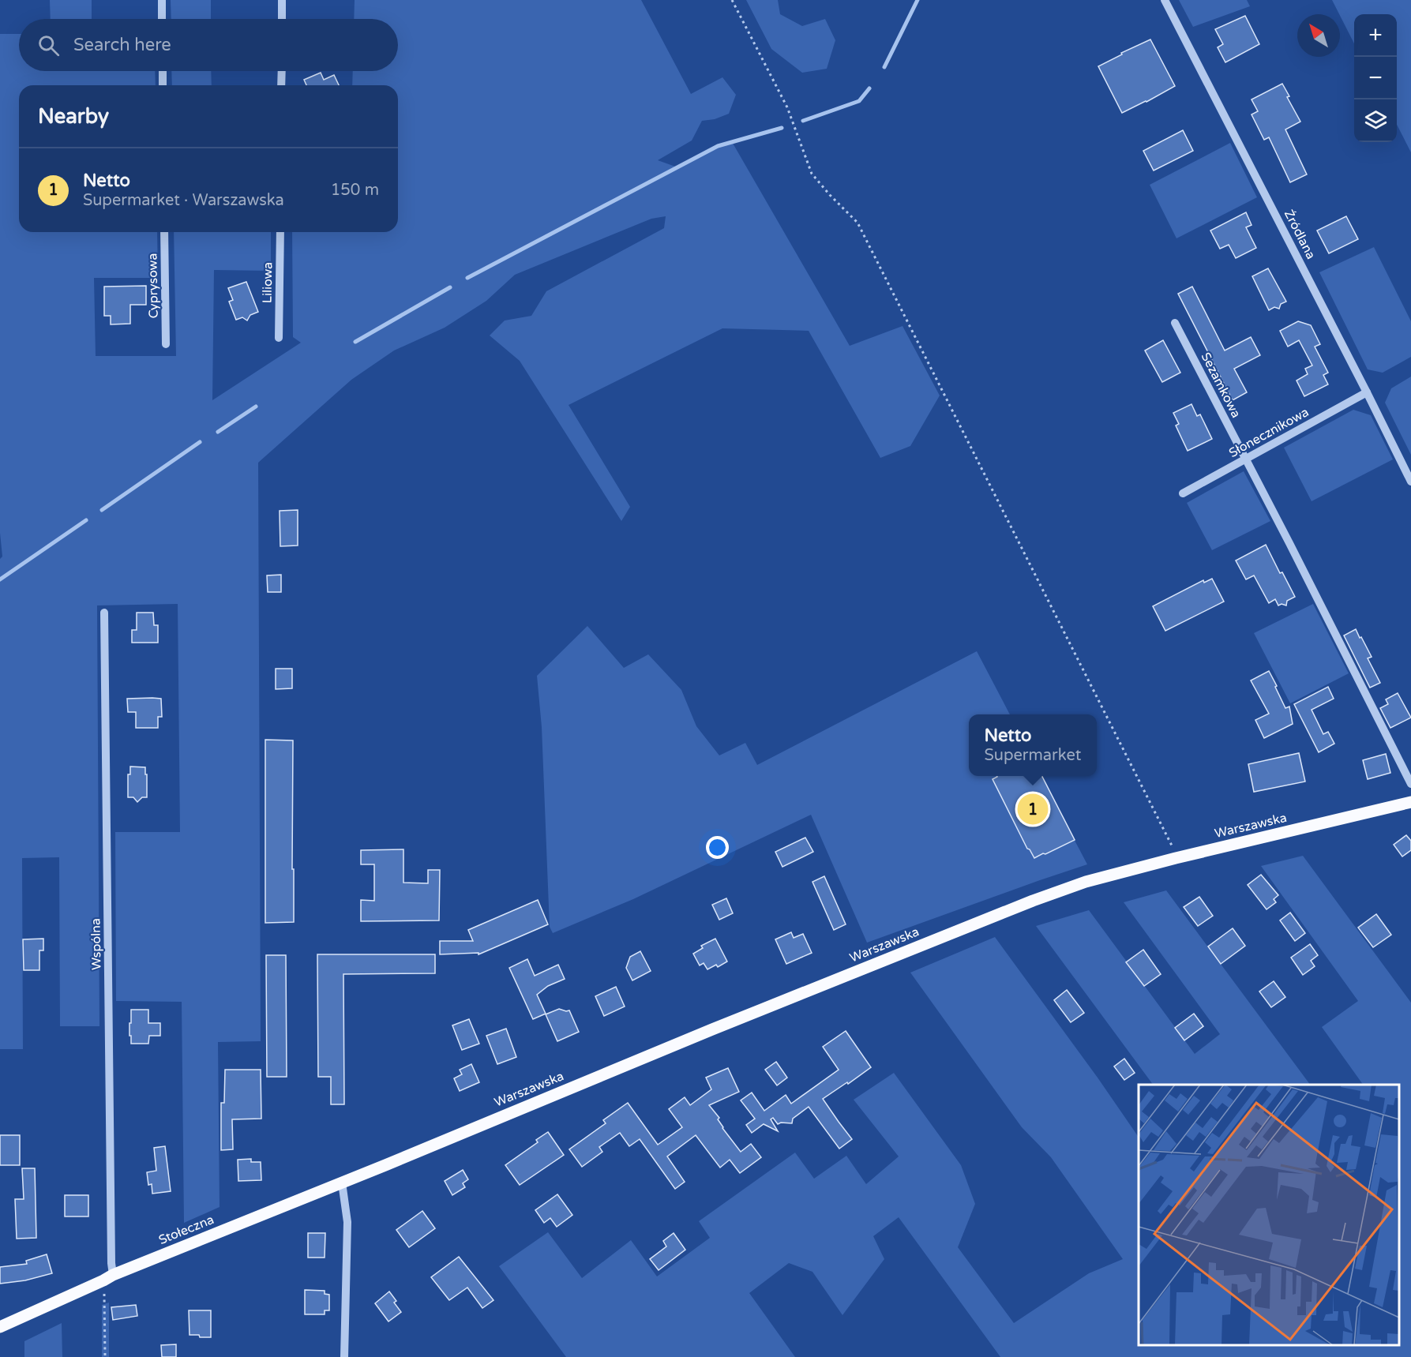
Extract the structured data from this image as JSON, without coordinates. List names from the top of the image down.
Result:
{
  "streets": {
    "main road": ["Warszawska", "Stołeczna"],
    "street": [
      "Źródlana",
      "Liliowa",
      "Cyprysowa",
      "Sezamkowa",
      "Słonecznikowa",
      "Wspólna"
    ]
  },
  "crossings": [
    ["Źródlana", "Słonecznikowa"],
    ["Sezamkowa", "Słonecznikowa"],
    ["Warszawska", "Stołeczna"],
    ["Wspólna", "Stołeczna"]
  ],
  "north": "top left",
  "page": {
    "map_buttons": ["+", "−"],
    "search": "Search here",
    "heading": "Nearby",
    "list": [
      {
        "mark": "1",
        "name": "Netto",
        "note": "Supermarket · Warszawska",
        "value": "150 m"
      }
    ],
    "popup": ["Netto", "Supermarket"],
    "pins": "1"
  }
}
